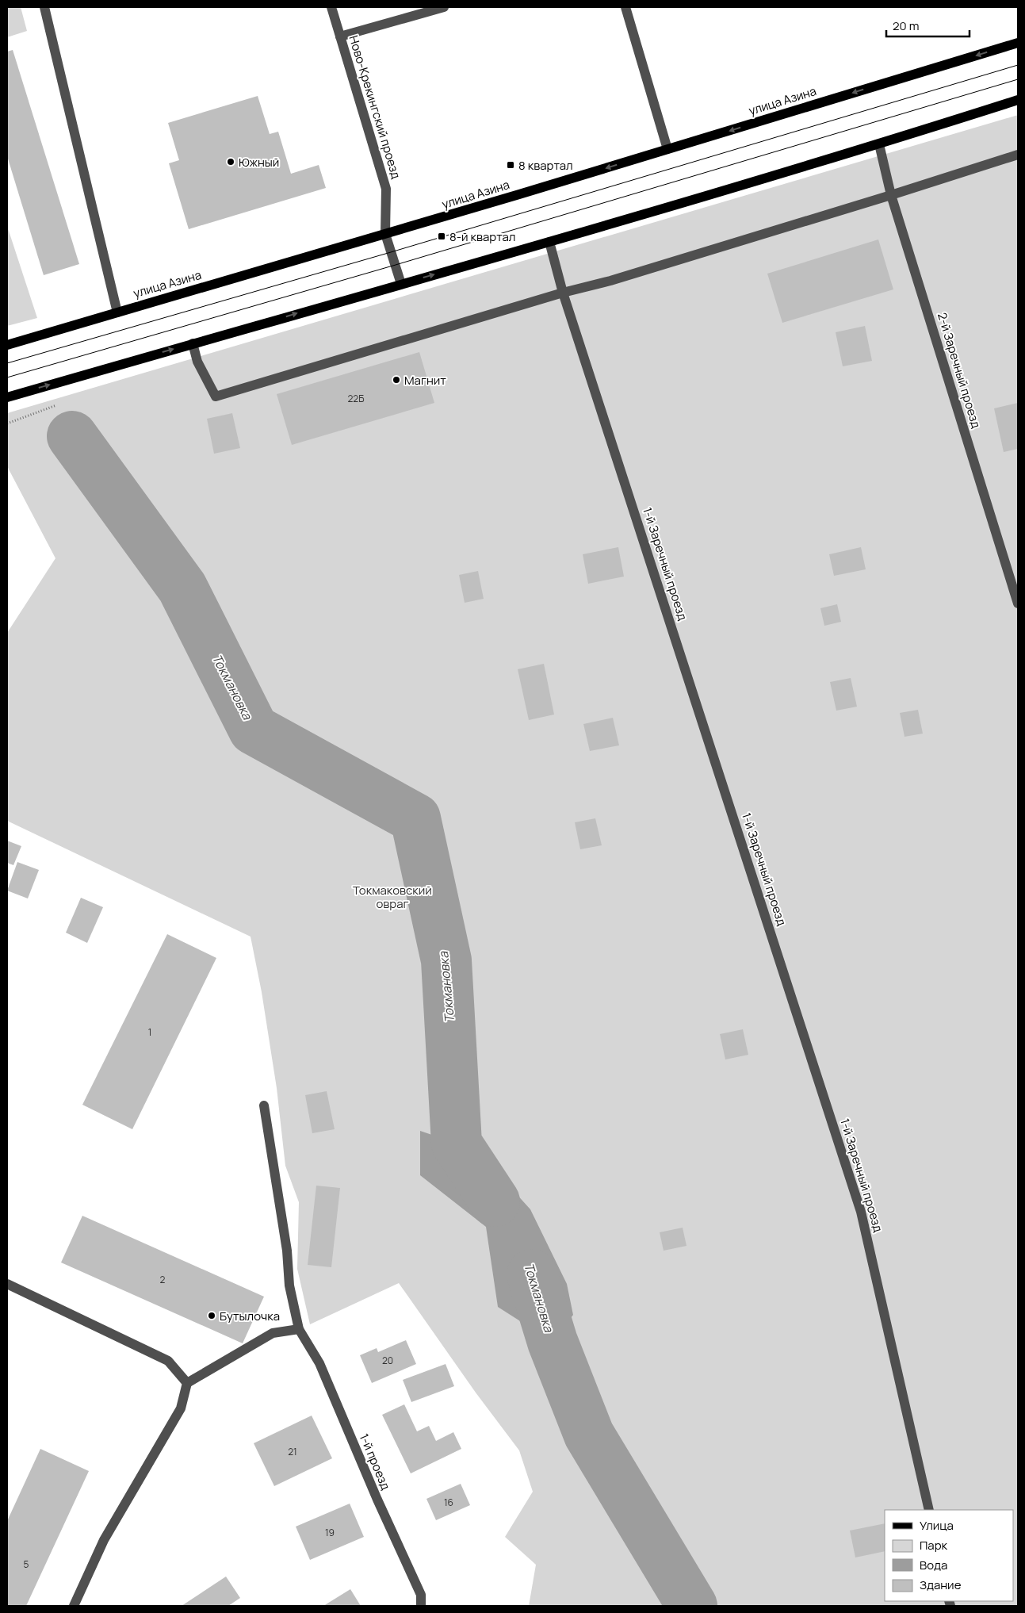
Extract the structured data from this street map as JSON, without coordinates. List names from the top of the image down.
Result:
{
  "streets": {
    "main road": ["улица Азина"],
    "street": [
      "Ново-Крекингский проезд",
      "2-й Заречный проезд",
      "1-й Заречный проезд",
      "1-й проезд"
    ]
  },
  "crossings": [
    ["улица Азина", "Ново-Крекингский проезд"]
  ],
  "water": ["Токмановка"],
  "parks": ["Токмаковский овраг"],
  "places": {
    "other": ["Южный", "Магнит", "Бутылочка"],
    "transit": ["8 квартал", "8-й квартал"]
  },
  "house_numbers": [
    "22Б",
    "1",
    "2",
    "20",
    "21",
    "16",
    "19",
    "5"
  ],
  "legend": [
    "Улица",
    "Парк",
    "Вода",
    "Здание"
  ],
  "scale_bar": "20 m"
}
